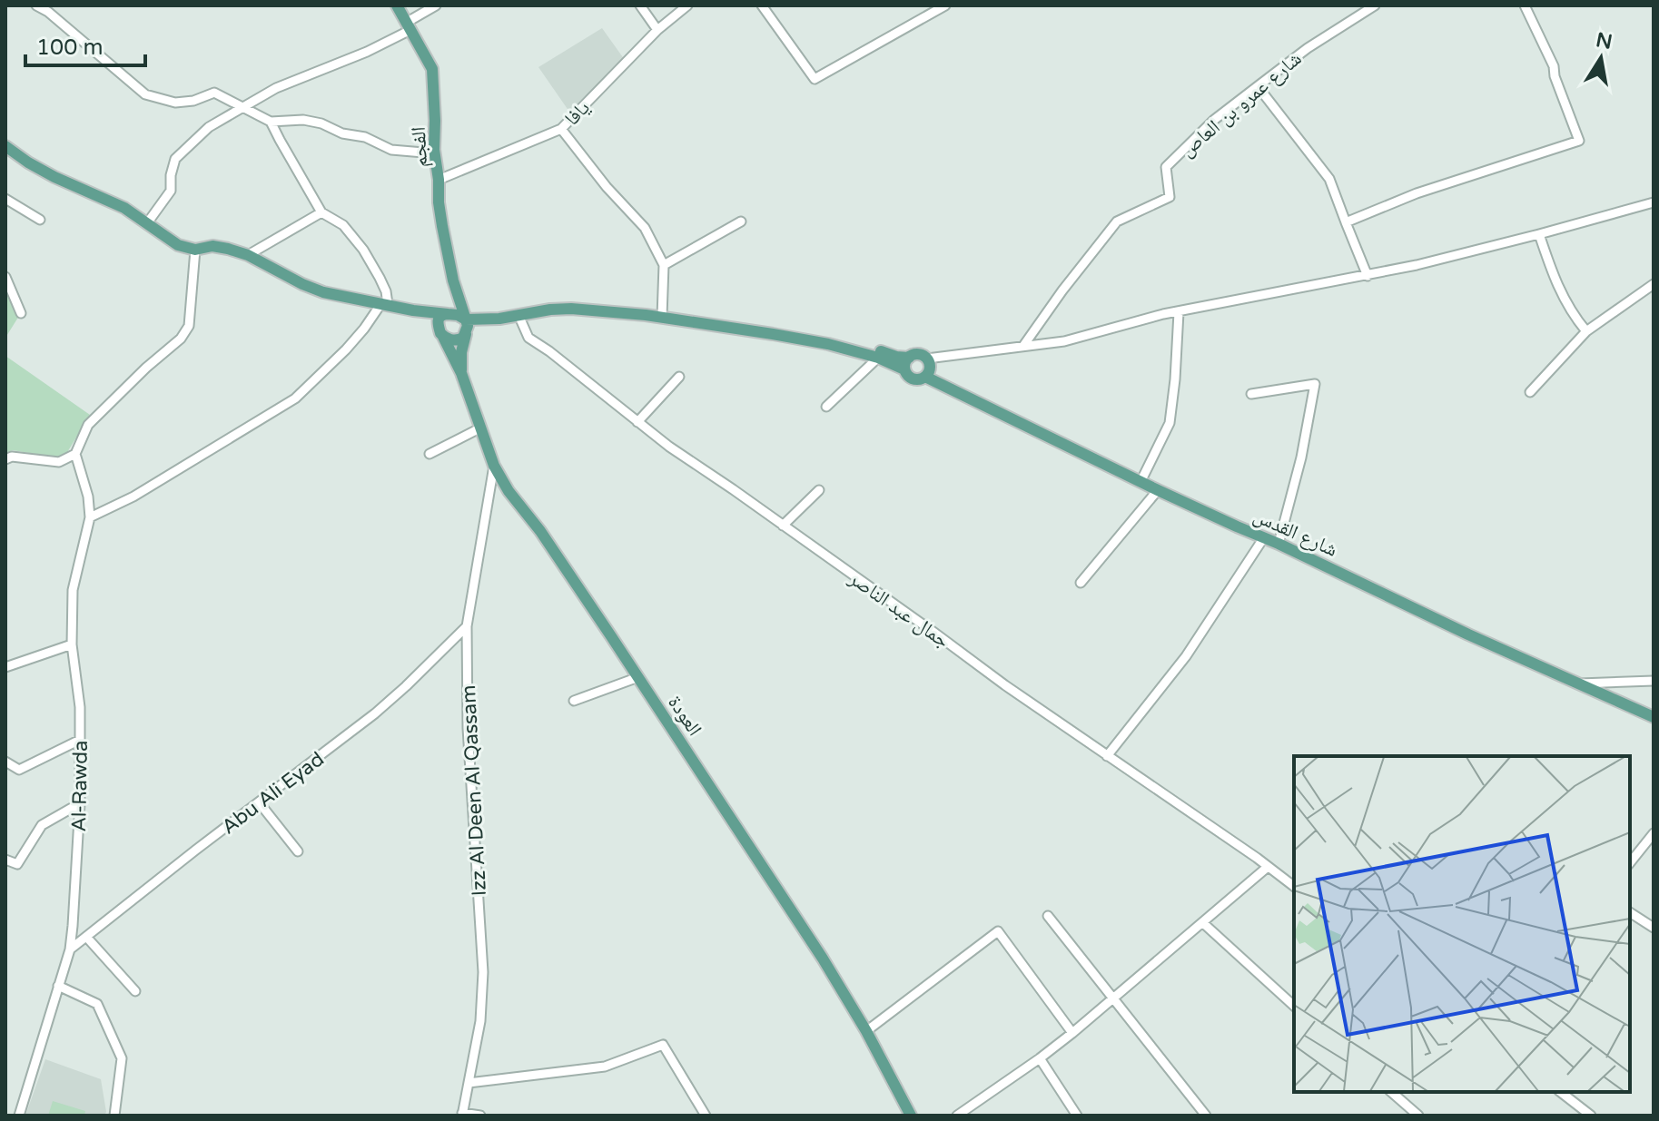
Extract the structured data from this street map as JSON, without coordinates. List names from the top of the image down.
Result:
{
  "streets": {
    "main road": ["الفجم", "شارع القدس", "العودة"],
    "street": [
      "شارع عمرو بن العاص",
      "يافا",
      "جمال عبد الناصر",
      "Al-Rawda",
      "Izz Al Deen Al Qassam",
      "Abu Ali Eyad"
    ]
  },
  "crossings": [
    ["يافا", "الفجم"],
    ["الفجم", "العودة"],
    ["العودة", "Izz Al Deen Al Qassam"],
    ["Al-Rawda", "Abu Ali Eyad"],
    ["Izz Al Deen Al Qassam", "Abu Ali Eyad"]
  ],
  "scale_bar": "100 m",
  "north": "top"
}
